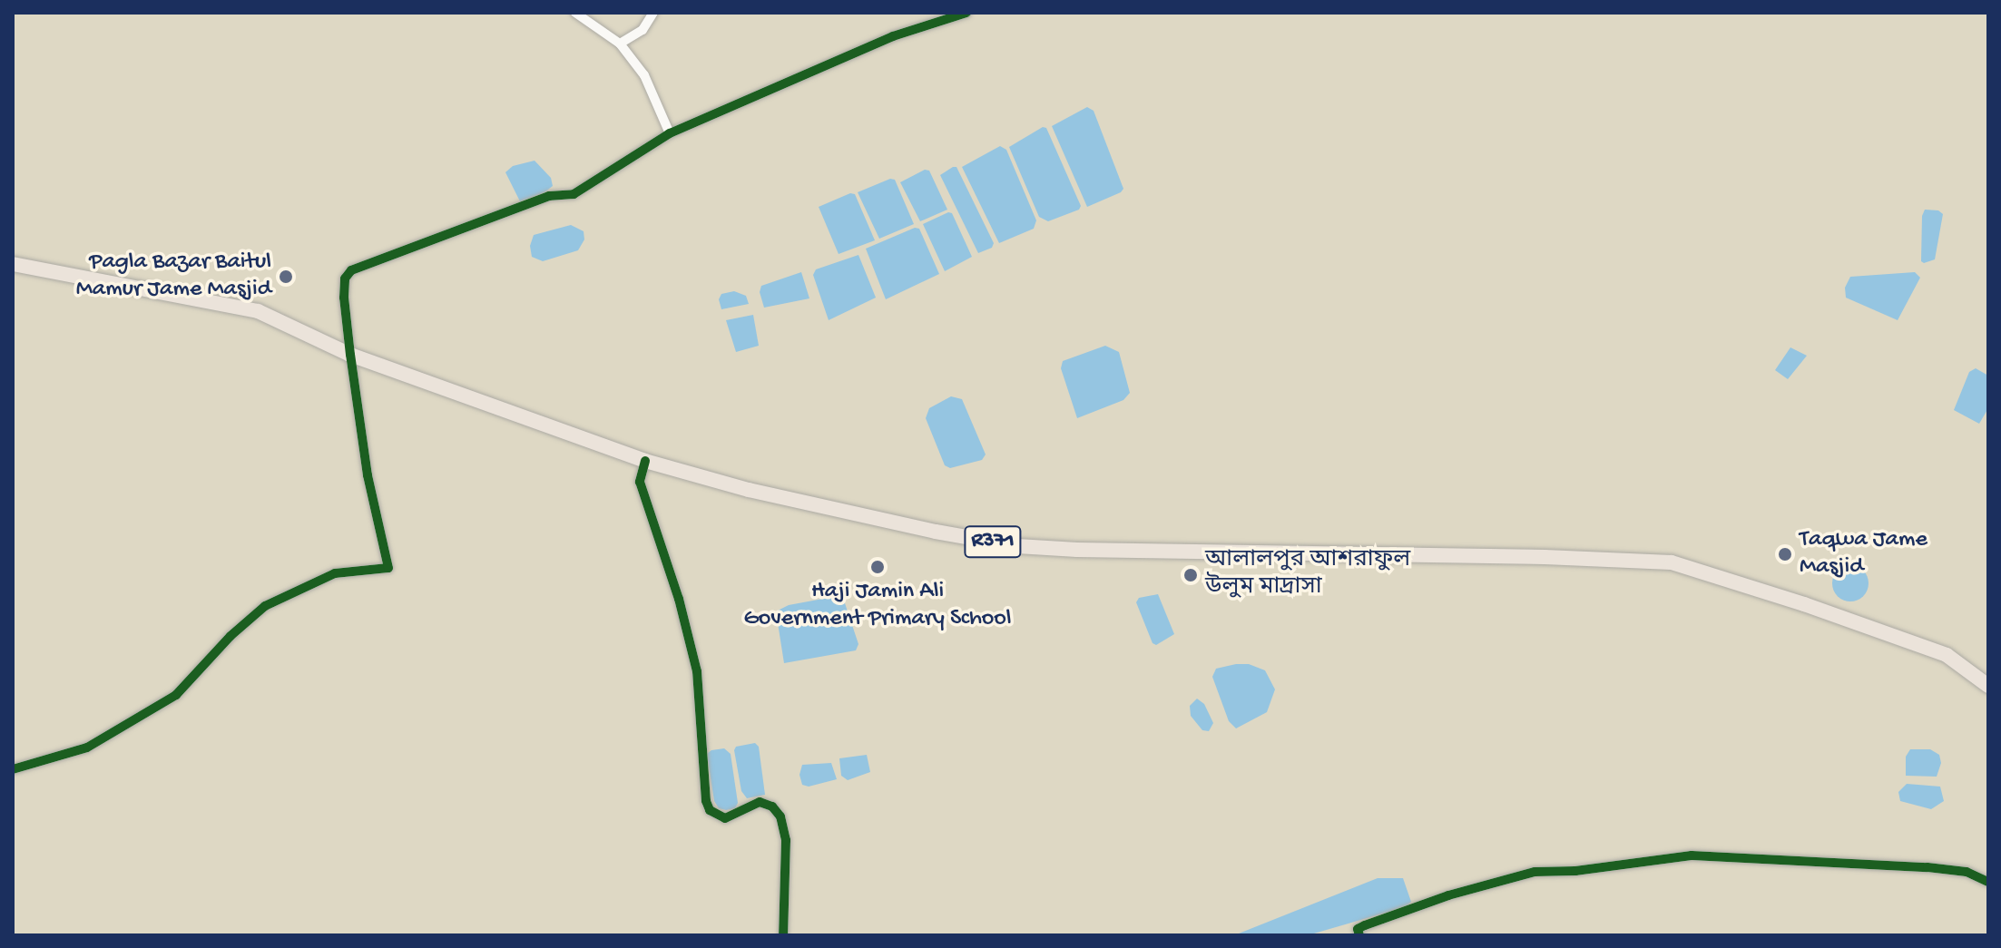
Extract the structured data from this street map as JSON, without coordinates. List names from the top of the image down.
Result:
{
  "streets": {
    "main road": ["R371"]
  },
  "places": [
    "Pagla Bazar Baitul Mamur Jame Masjid",
    "Taqwa Jame Masjid",
    "Haji Jamin Ali Government Primary School",
    "আলালপুর আশরাফুল উলুম মাদ্রাসা"
  ]
}
